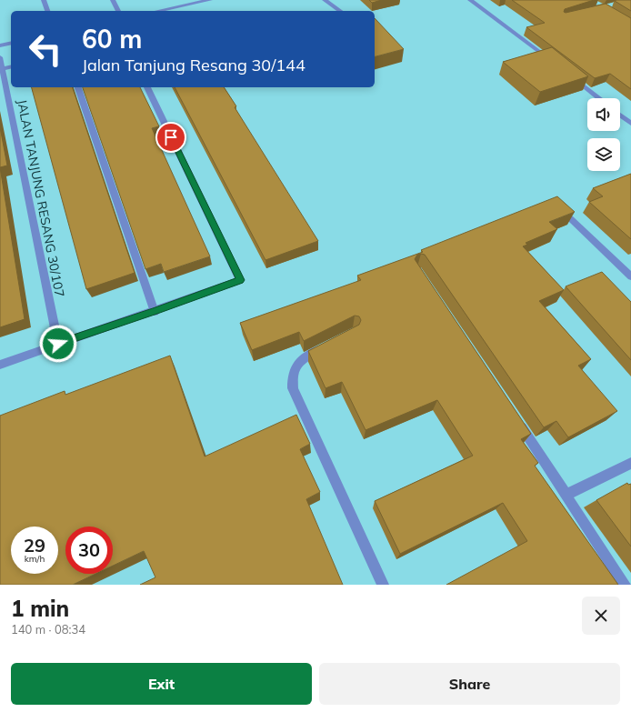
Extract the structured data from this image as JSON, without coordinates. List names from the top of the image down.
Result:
{
  "streets": {
    "street": ["JALAN TANJUNG RESANG 30/107"]
  },
  "page": {
    "turn": ["60 m", "Jalan Tanjung Resang 30/144"],
    "speed": "29 km/h",
    "limit": "30",
    "heading": ["1 min", "140 m · 08:34"],
    "buttons": ["Exit", "Share"]
  }
}
